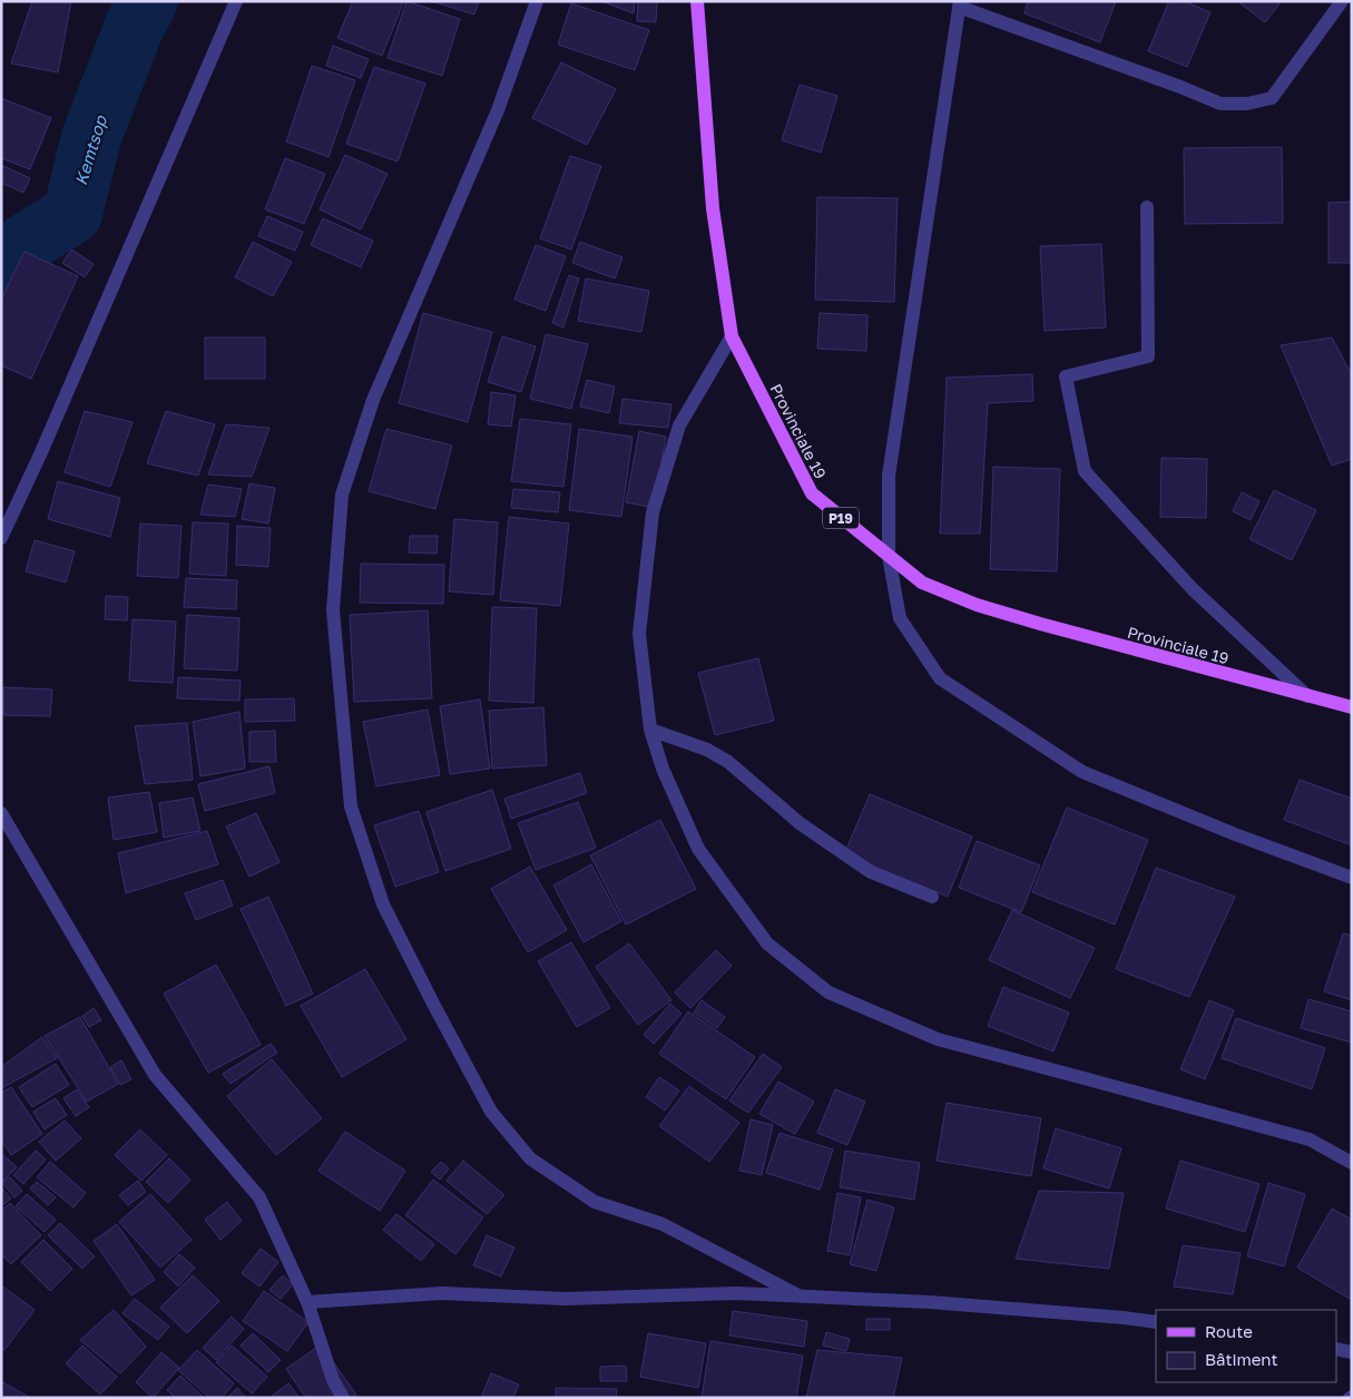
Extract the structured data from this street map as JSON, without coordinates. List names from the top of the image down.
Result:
{
  "streets": {
    "main road": ["Provinciale 19", "P19"]
  },
  "water": ["Kemtsop"],
  "legend": ["Route", "Bâtiment"]
}
